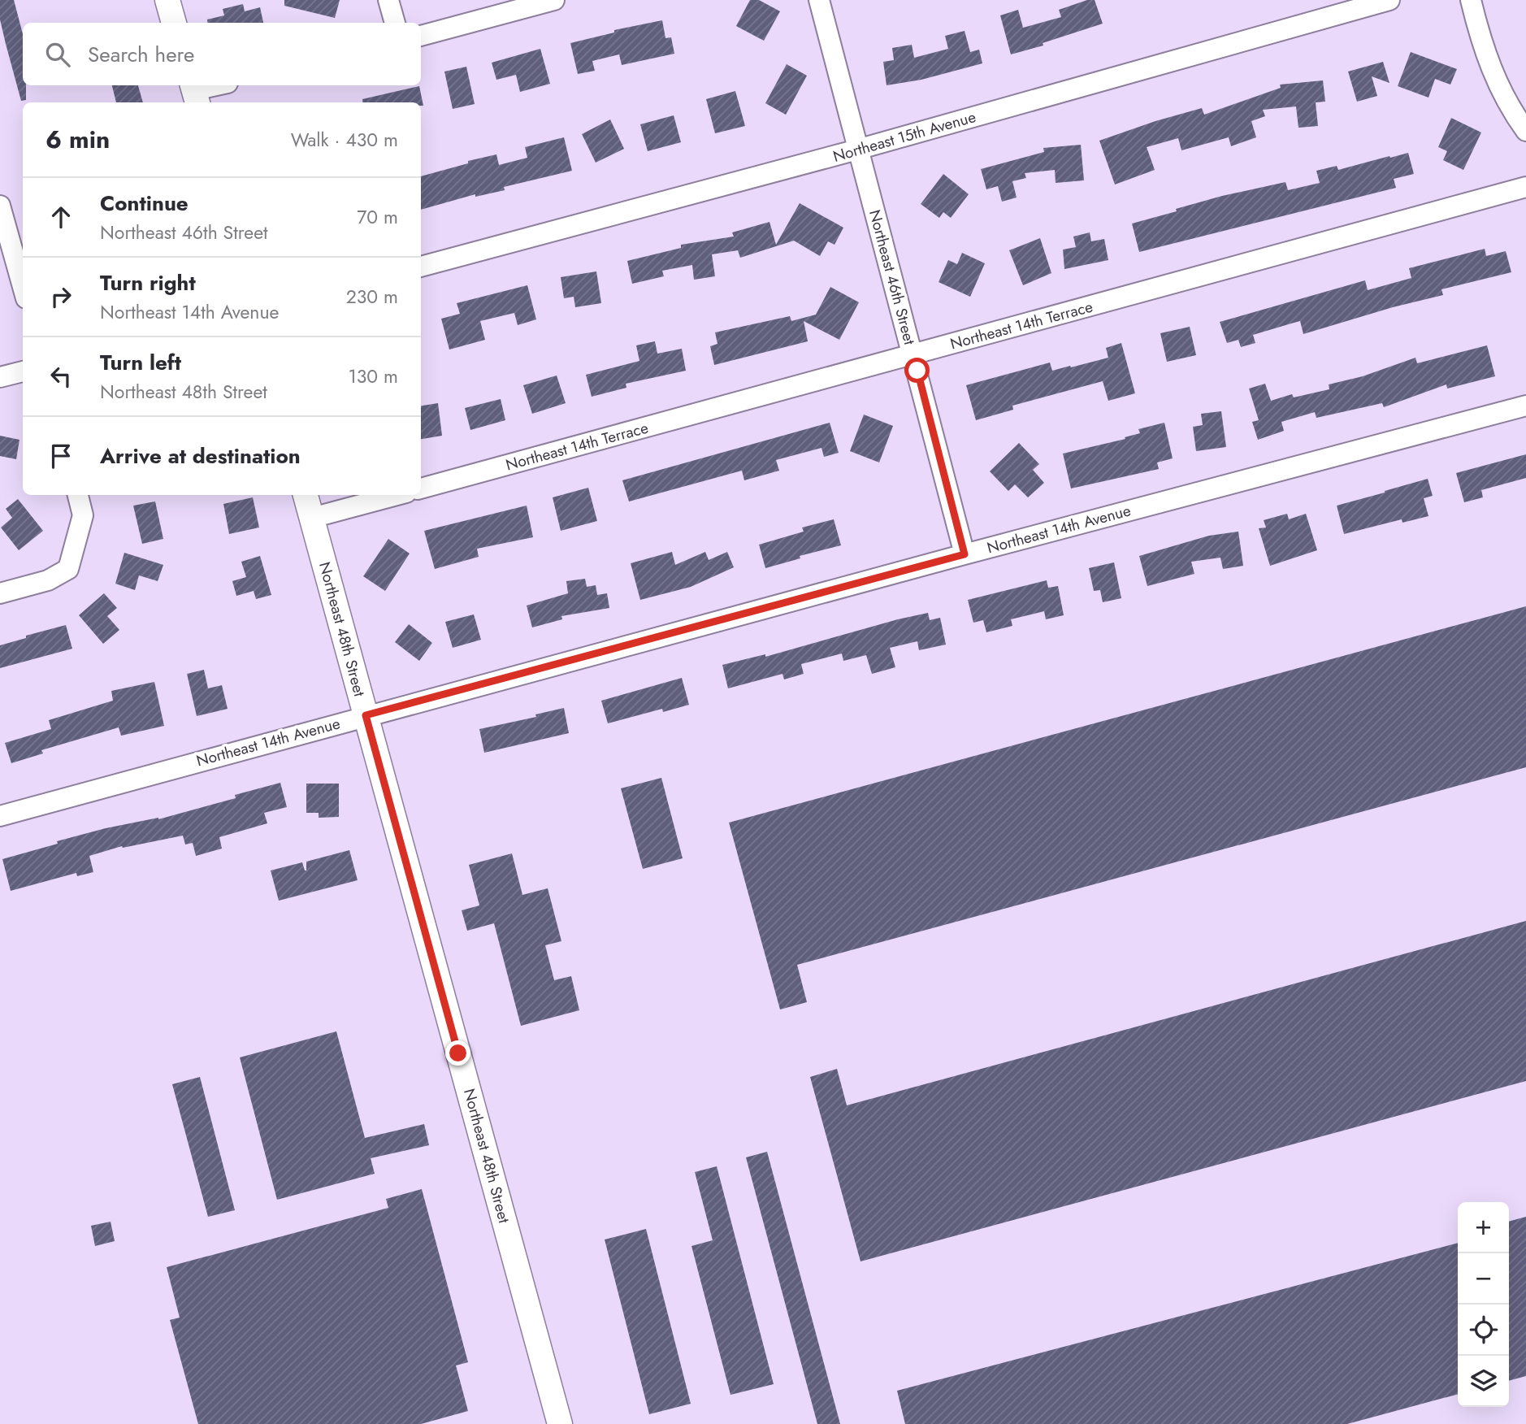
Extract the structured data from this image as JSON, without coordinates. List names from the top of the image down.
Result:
{
  "streets": {
    "street": [
      "Northeast 15th Avenue",
      "Northeast 46th Street",
      "Northeast 14th Terrace",
      "Northeast 14th Avenue",
      "Northeast 48th Street"
    ]
  },
  "crossings": [
    ["Northeast 15th Avenue", "Northeast 46th Street"],
    ["Northeast 46th Street", "Northeast 14th Terrace"],
    ["Northeast 46th Street", "Northeast 14th Avenue"],
    ["Northeast 14th Avenue", "Northeast 48th Street"]
  ],
  "page": {
    "search": "Search here",
    "heading": ["6 min", "Walk · 430 m"],
    "list": [
      ["Continue", "Northeast 46th Street", "70 m"],
      ["Turn right", "Northeast 14th Avenue", "230 m"],
      ["Turn left", "Northeast 48th Street", "130 m"],
      "Arrive at destination"
    ],
    "map_buttons": ["+", "−"]
  }
}
